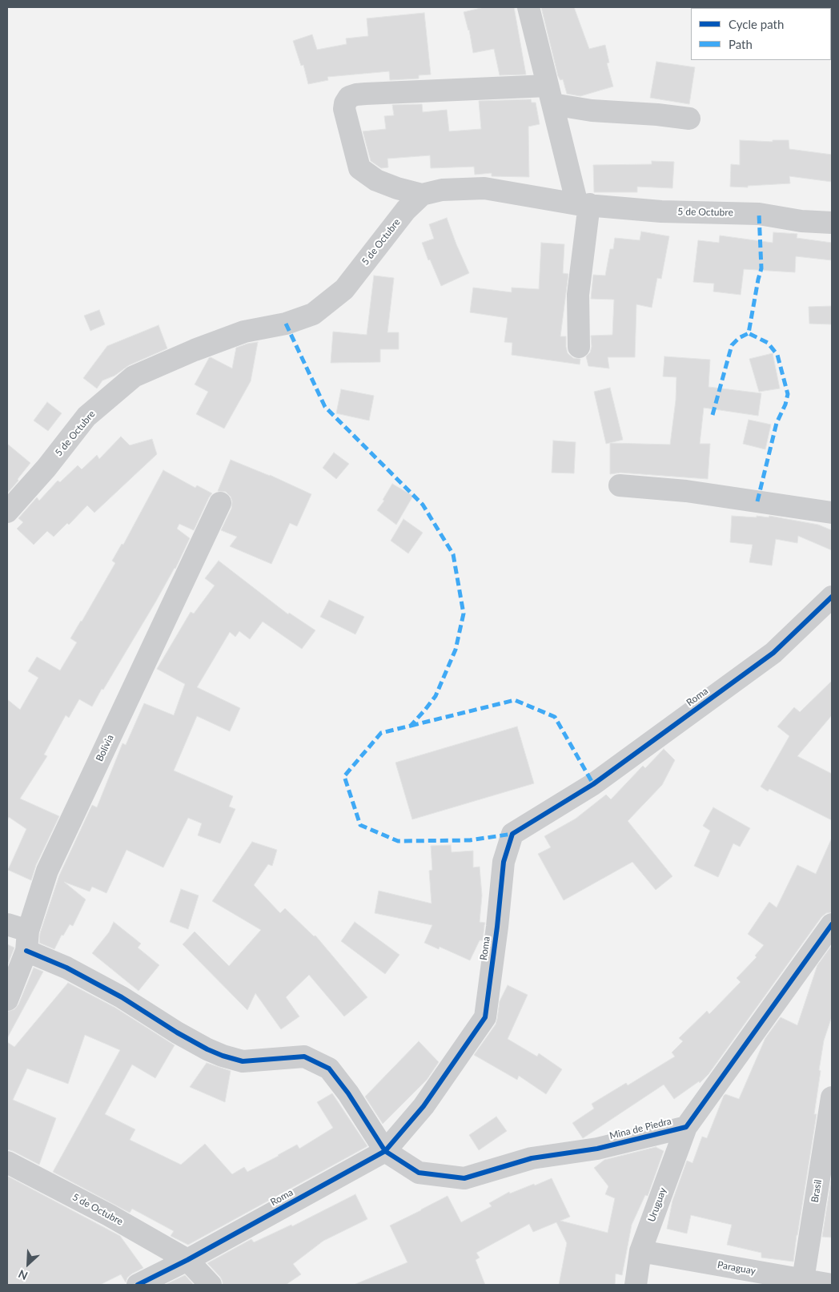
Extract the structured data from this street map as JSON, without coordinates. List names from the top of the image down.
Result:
{
  "streets": {
    "street": [
      "5 de Octubre",
      "Roma",
      "Bolivia",
      "Mina de Piedra",
      "Brasil",
      "Uruguay",
      "Paraguay"
    ]
  },
  "crossings": [
    ["5 de Octubre", "Roma"],
    ["Roma", "Mina de Piedra"],
    ["Mina de Piedra", "Uruguay"],
    ["Brasil", "Paraguay"],
    ["Uruguay", "Paraguay"]
  ],
  "legend": ["Cycle path", "Path"],
  "north": "bottom left"
}
